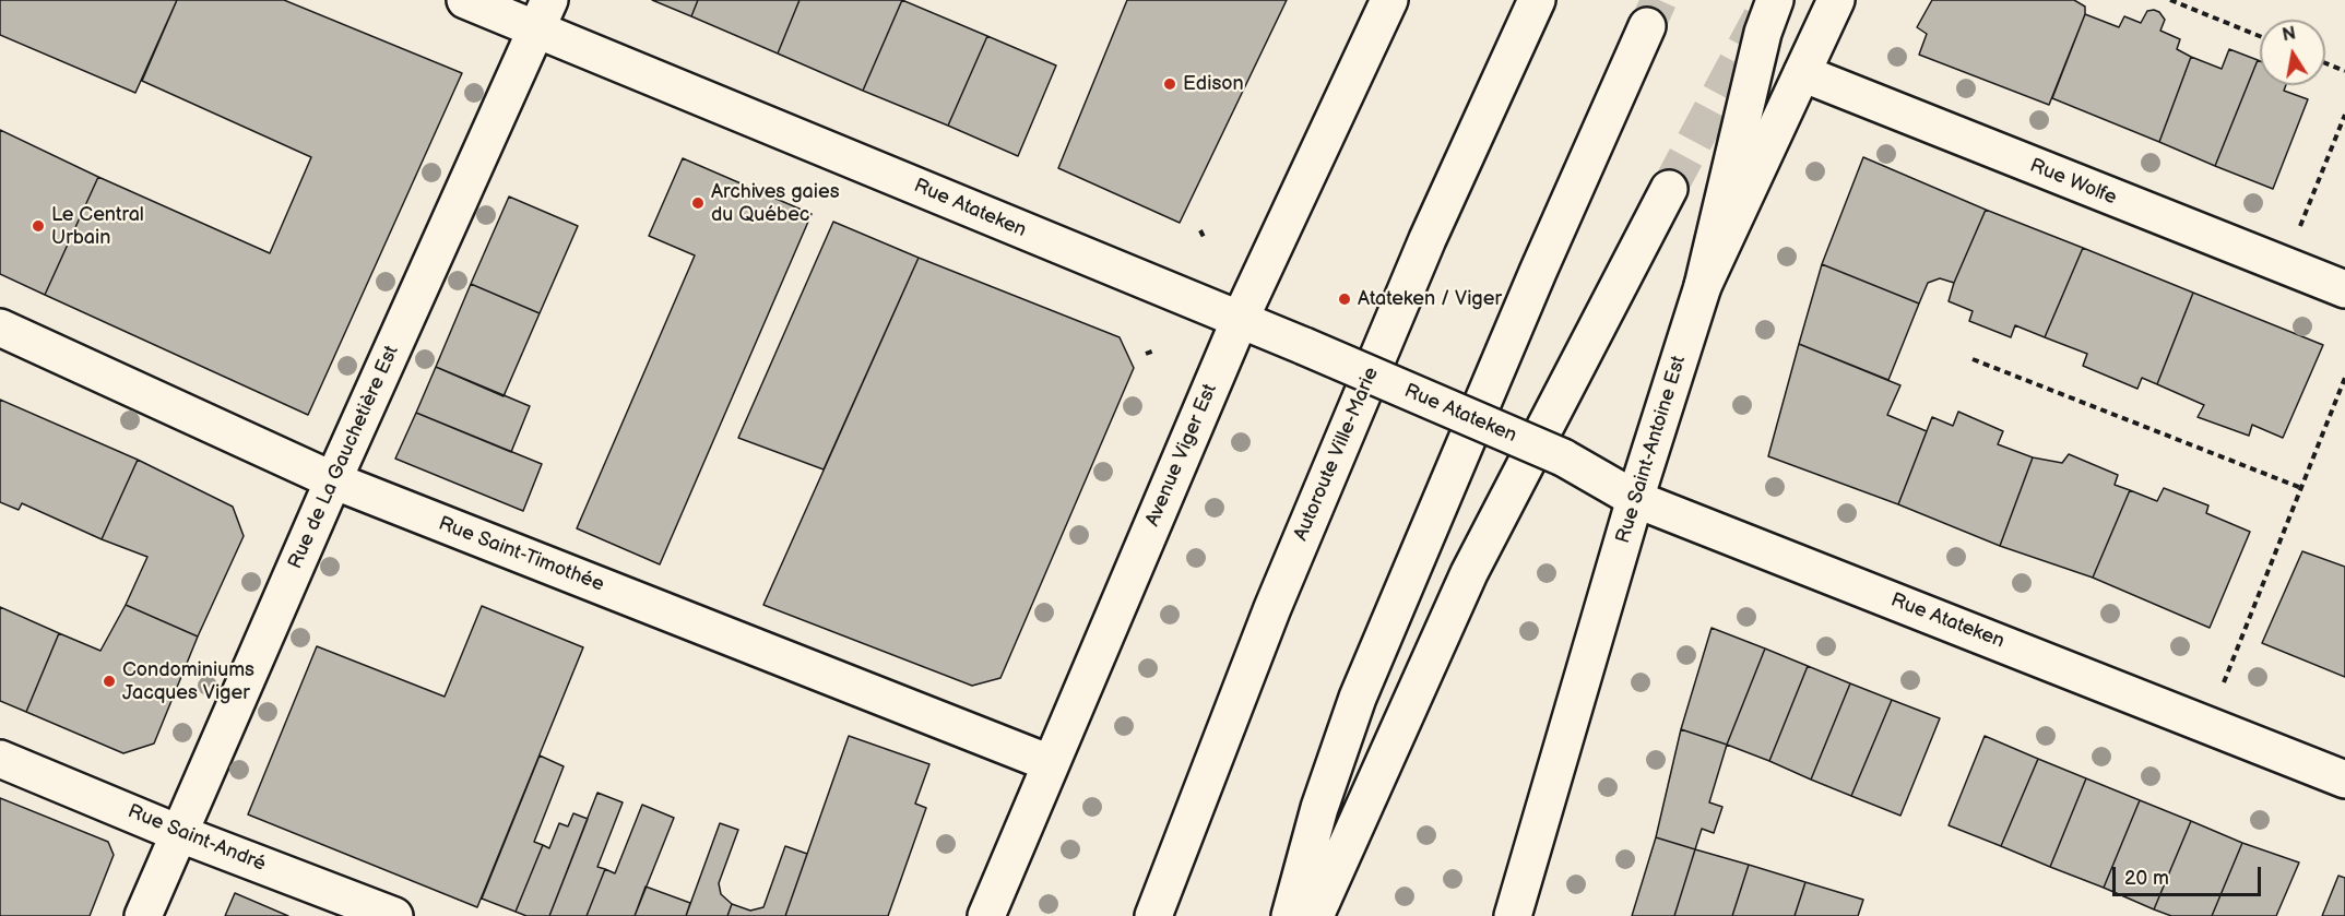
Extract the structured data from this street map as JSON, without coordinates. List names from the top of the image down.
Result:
{
  "streets": {
    "main road": [
      "Rue Wolfe",
      "Rue Atateken",
      "Rue Saint-Antoine Est",
      "Autoroute Ville-Marie",
      "Avenue Viger Est",
      "Rue de La Gauchetière Est",
      "Rue Saint-Timothée",
      "Rue Saint-André"
    ]
  },
  "crossings": [
    ["Rue Wolfe", "Rue Saint-Antoine Est"],
    ["Rue Atateken", "Rue Saint-Antoine Est"],
    ["Rue Atateken", "Avenue Viger Est"],
    ["Rue Atateken", "Rue de La Gauchetière Est"],
    ["Avenue Viger Est", "Rue Saint-Timothée"],
    ["Rue de La Gauchetière Est", "Rue Saint-Timothée"],
    ["Rue de La Gauchetière Est", "Rue Saint-André"]
  ],
  "places": [
    "Edison",
    "Archives gaies du Québec",
    "Le Central Urbain",
    "Atateken / Viger",
    "Condominiums Jacques Viger"
  ],
  "scale_bar": "20 m",
  "north": "top"
}
